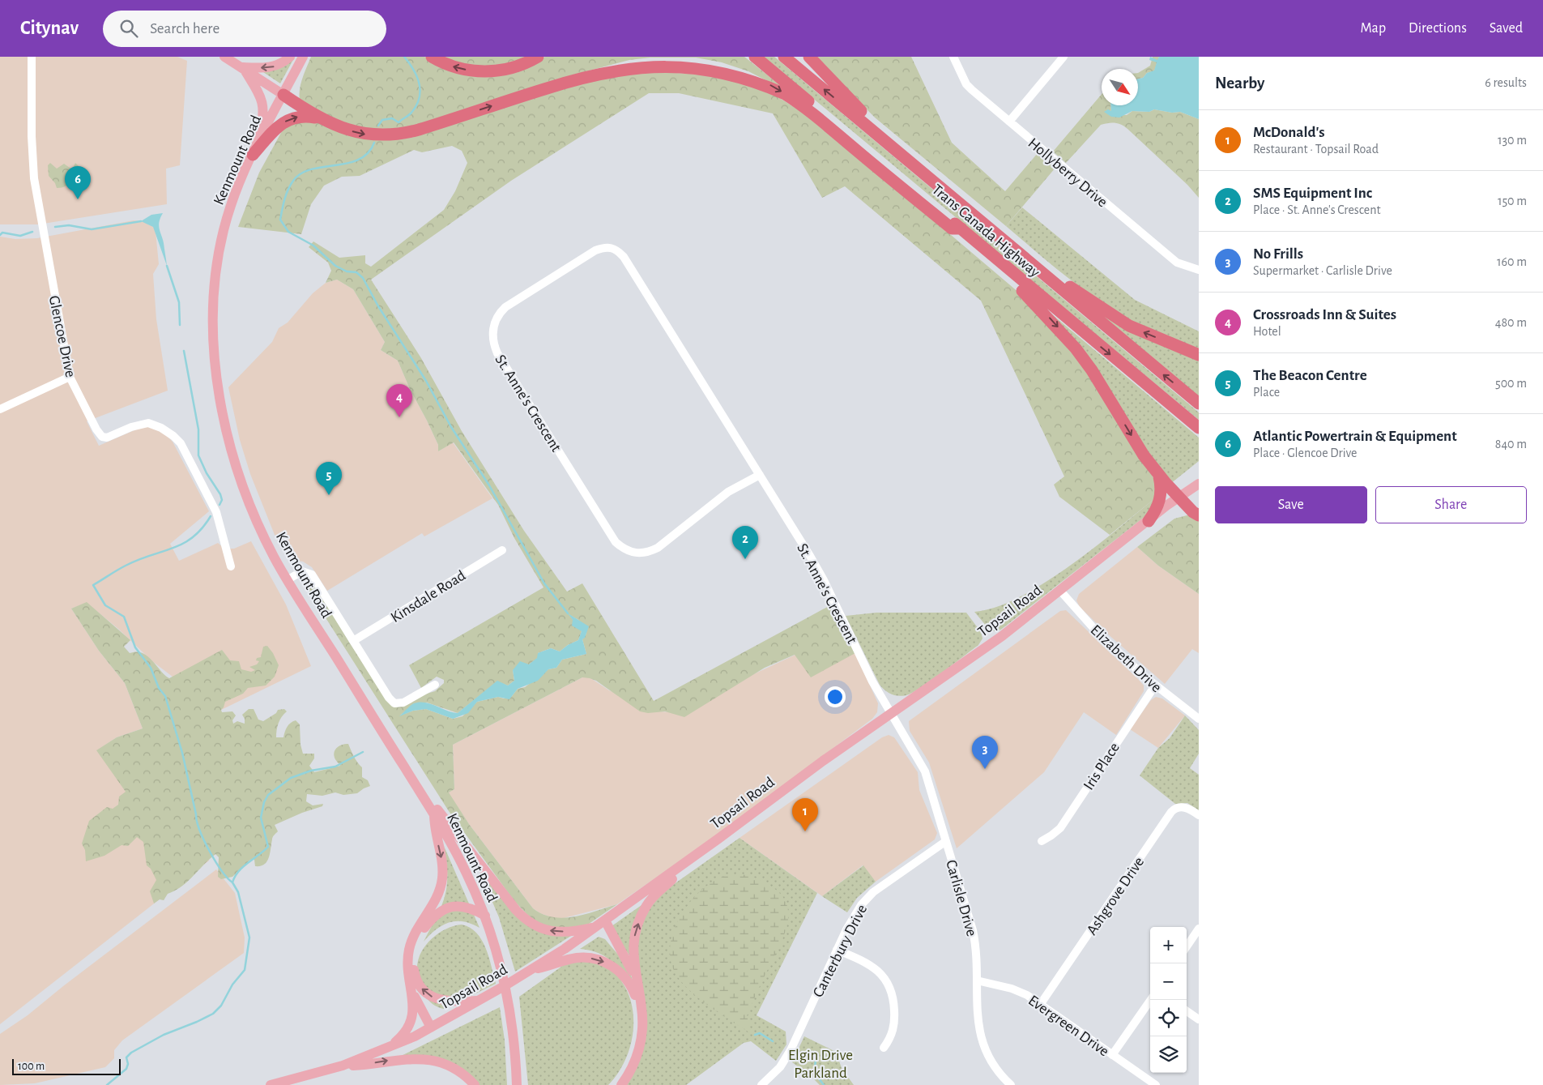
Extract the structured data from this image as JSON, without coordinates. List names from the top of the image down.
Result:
{
  "streets": {
    "highway": ["Trans Canada Highway"],
    "main road": ["Kenmount Road", "Topsail Road"],
    "street": [
      "Hollyberry Drive",
      "Glencoe Drive",
      "St. Anne's Crescent",
      "Kinsdale Road",
      "Elizabeth Drive",
      "Iris Place",
      "Ashgrove Drive",
      "Carlisle Drive",
      "Canterbury Drive",
      "Evergreen Drive"
    ]
  },
  "crossings": [
    ["St. Anne's Crescent", "Topsail Road"],
    ["St. Anne's Crescent", "Carlisle Drive"],
    ["Topsail Road", "Elizabeth Drive"],
    ["Topsail Road", "Carlisle Drive"],
    ["Elizabeth Drive", "Iris Place"],
    ["Ashgrove Drive", "Evergreen Drive"],
    ["Carlisle Drive", "Canterbury Drive"],
    ["Carlisle Drive", "Evergreen Drive"]
  ],
  "parks": ["Elgin Drive Parkland"],
  "scale_bar": "100 m",
  "north": "bottom right",
  "page": {
    "header": "Citynav",
    "search": "Search here",
    "nav": ["Map", "Directions", "Saved"],
    "heading": ["Nearby", "6 results"],
    "list": [
      {
        "mark": "1",
        "name": "McDonald's",
        "note": "Restaurant · Topsail Road",
        "value": "130 m"
      },
      {
        "mark": "2",
        "name": "SMS Equipment Inc",
        "note": "Place · St. Anne's Crescent",
        "value": "150 m"
      },
      {
        "mark": "3",
        "name": "No Frills",
        "note": "Supermarket · Carlisle Drive",
        "value": "160 m"
      },
      {
        "mark": "4",
        "name": "Crossroads Inn & Suites",
        "note": "Hotel",
        "value": "480 m"
      },
      {
        "mark": "5",
        "name": "The Beacon Centre",
        "note": "Place",
        "value": "500 m"
      },
      {
        "mark": "6",
        "name": "Atlantic Powertrain & Equipment",
        "note": "Place · Glencoe Drive",
        "value": "840 m"
      }
    ],
    "pins": [
      "6",
      "4",
      "5",
      "2",
      "3",
      "1"
    ],
    "buttons": ["Save", "Share"],
    "map_buttons": ["+", "−"],
    "scale": "100 m"
  }
}
